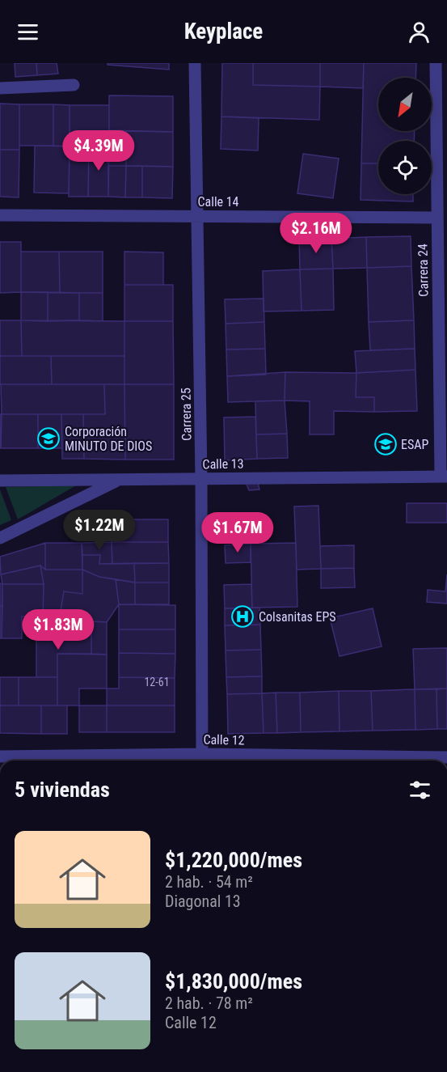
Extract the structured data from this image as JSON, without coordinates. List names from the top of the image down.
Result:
{
  "streets": {
    "street": [
      "Calle 14",
      "Carrera 24",
      "Carrera 25",
      "Calle 13",
      "Calle 12"
    ]
  },
  "crossings": [
    ["Calle 14", "Carrera 24"],
    ["Calle 14", "Carrera 25"],
    ["Carrera 24", "Calle 13"],
    ["Carrera 25", "Calle 13"],
    ["Carrera 25", "Calle 12"]
  ],
  "places": {
    "school or university": ["Corporación MINUTO DE DIOS", "ESAP"],
    "hospital": ["Colsanitas EPS"]
  },
  "house_numbers": ["12-61"],
  "north": "bottom left",
  "page": {
    "header": "Keyplace",
    "price": [
      "$4.39M",
      "$2.16M",
      "$1.22M",
      "$1.67M",
      "$1.83M"
    ],
    "heading": "5 viviendas",
    "list": [
      {
        "name": "$1,220,000/mes",
        "note": "2 hab. · 54 m² · Diagonal 13"
      },
      {
        "name": "$1,830,000/mes",
        "note": "2 hab. · 78 m² · Calle 12"
      }
    ]
  }
}
